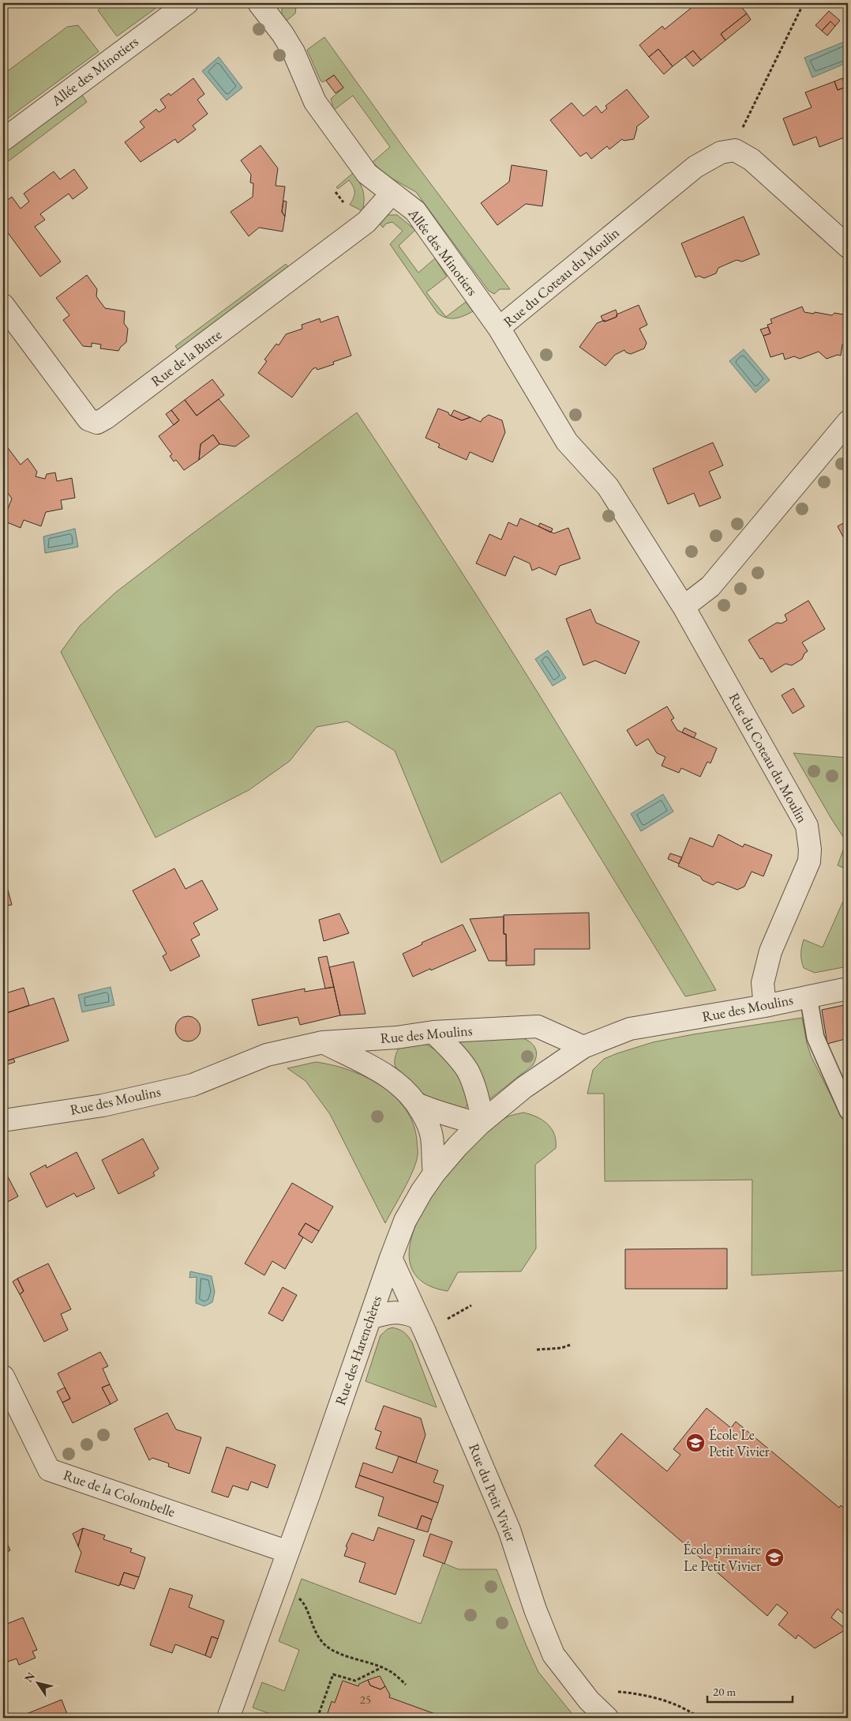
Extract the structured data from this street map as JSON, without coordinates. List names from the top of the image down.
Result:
{
  "streets": {
    "street": [
      "Allée des Minotiers",
      "Rue du Coteau du Moulin",
      "Rue de la Butte",
      "Rue des Moulins",
      "Rue des Harenchères",
      "Rue du Petit Vivier",
      "Rue de la Colombelle"
    ]
  },
  "crossings": [
    ["Allée des Minotiers", "Rue du Coteau du Moulin"],
    ["Allée des Minotiers", "Rue de la Butte"],
    ["Rue du Coteau du Moulin", "Rue des Moulins"],
    ["Rue des Moulins", "Rue des Harenchères"],
    ["Rue des Harenchères", "Rue du Petit Vivier"],
    ["Rue des Harenchères", "Rue de la Colombelle"]
  ],
  "places": {
    "school or university": ["École Le Petit Vivier", "École primaire Le Petit Vivier"]
  },
  "house_numbers": ["25"],
  "scale_bar": "20 m",
  "north": "top left"
}
